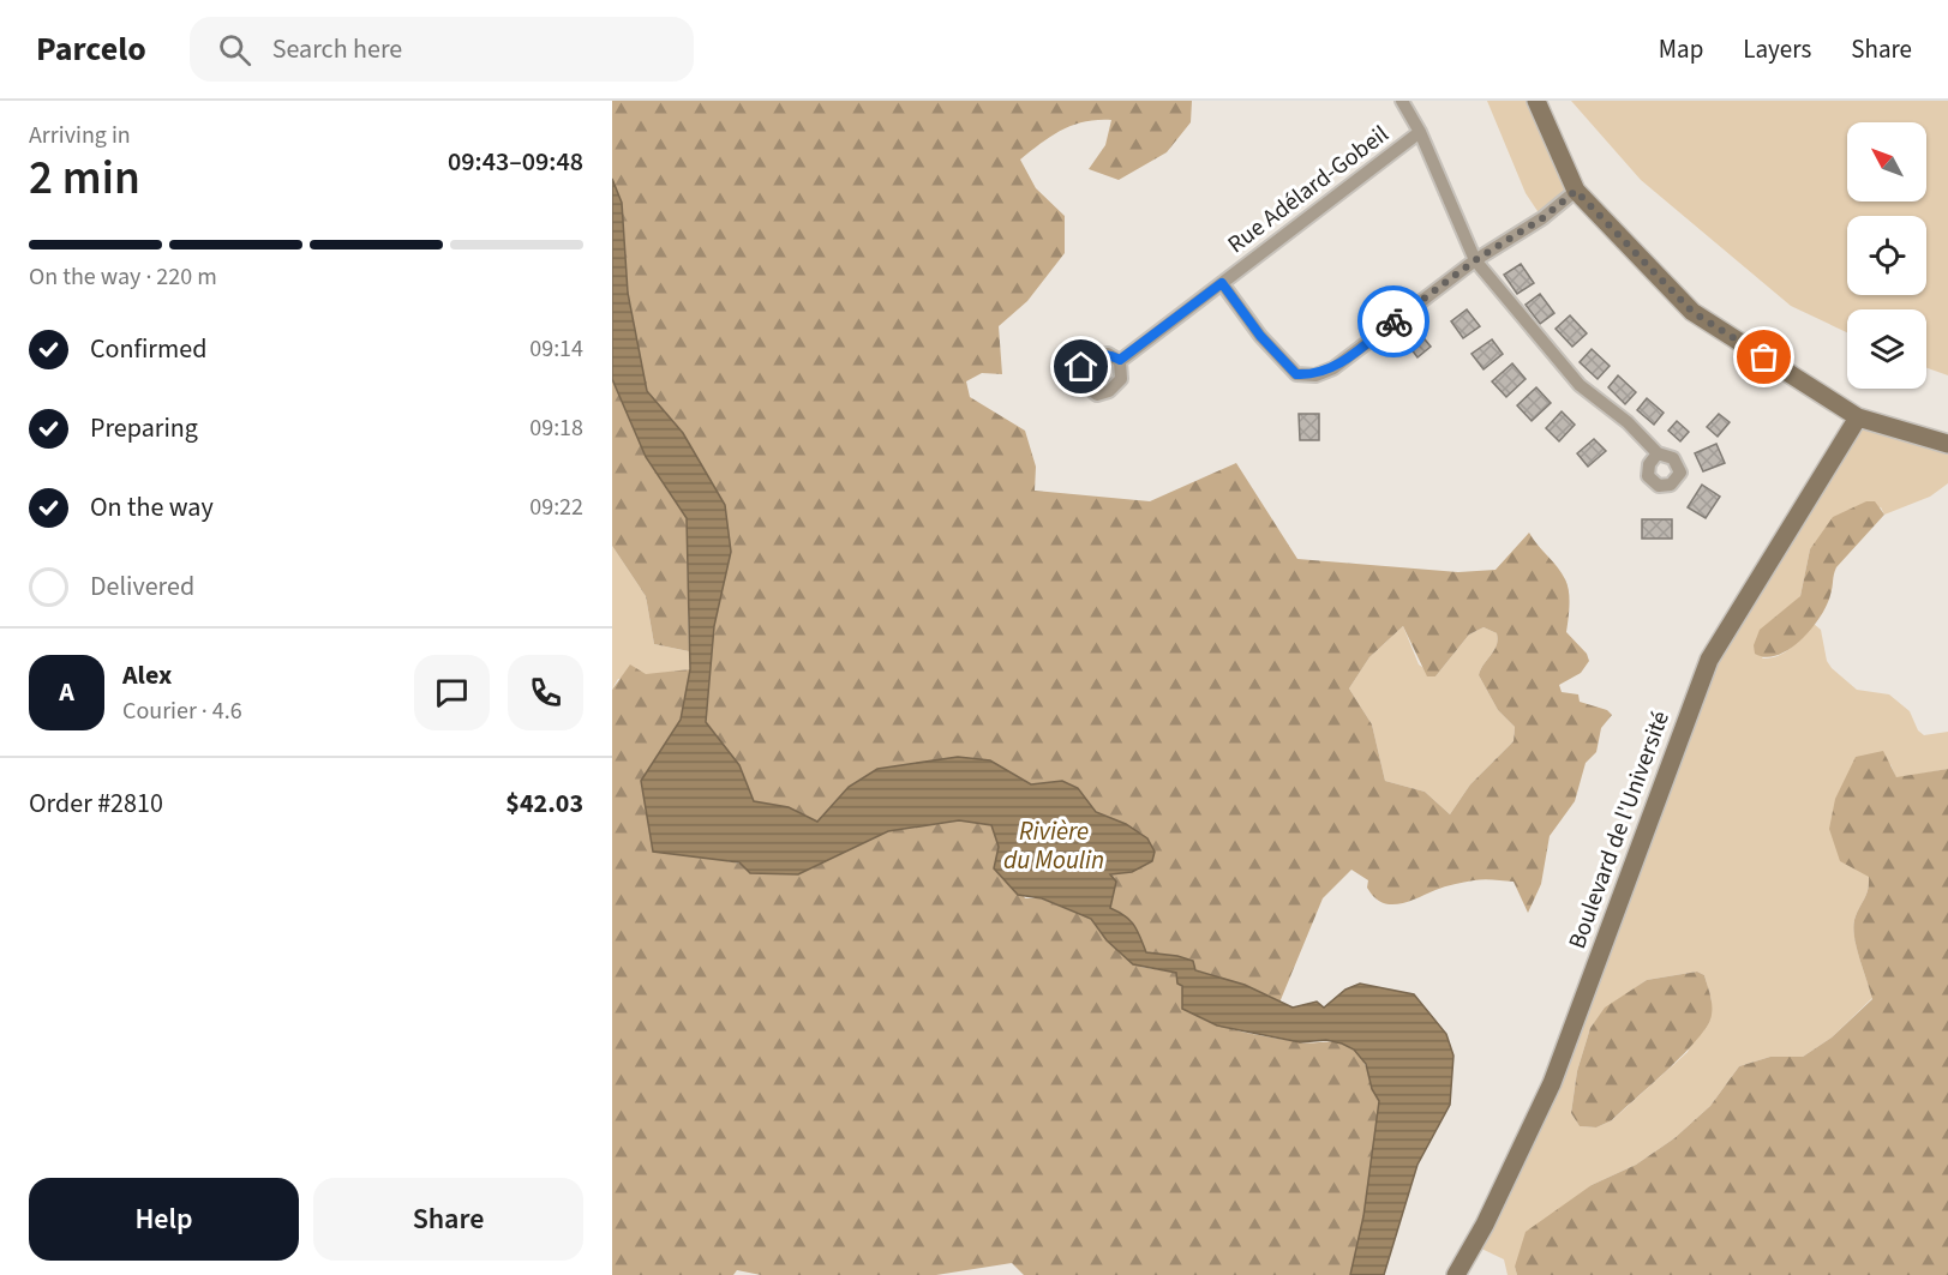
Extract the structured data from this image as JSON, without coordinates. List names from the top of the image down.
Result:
{
  "streets": {
    "main road": ["Boulevard de l'Université"],
    "street": ["Rue Adélard-Gobeil"]
  },
  "water": ["Rivière du Moulin"],
  "north": "top left",
  "page": {
    "header": "Parcelo",
    "search": "Search here",
    "nav": ["Map", "Layers", "Share"],
    "heading": ["2 min", "Arriving in", "09:43–09:48"],
    "panel": [
      "Alex",
      "Courier · 4.6",
      "Order #2810",
      "$42.03"
    ],
    "bar": "On the way · 220 m",
    "list": [
      ["Confirmed", "09:14"],
      ["Preparing", "09:18"],
      ["On the way", "09:22"],
      "Delivered"
    ],
    "round": "A",
    "buttons": ["Help", "Share"]
  }
}
